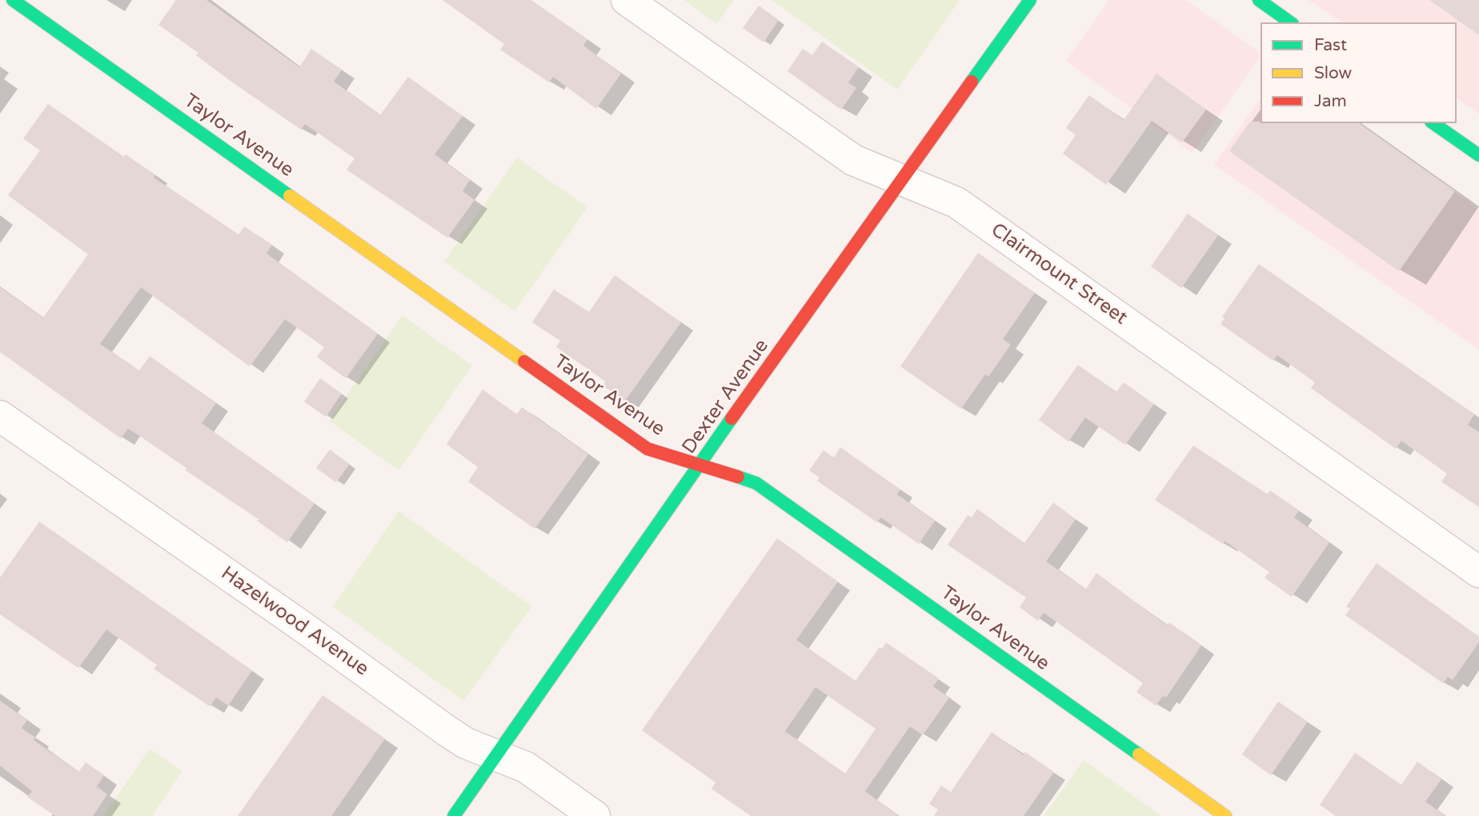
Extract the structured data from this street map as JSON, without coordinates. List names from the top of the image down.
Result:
{
  "streets": {
    "street": [
      "Taylor Avenue",
      "Clairmount Street",
      "Dexter Avenue",
      "Hazelwood Avenue"
    ]
  },
  "crossings": [
    ["Taylor Avenue", "Dexter Avenue"],
    ["Clairmount Street", "Dexter Avenue"],
    ["Dexter Avenue", "Hazelwood Avenue"]
  ],
  "legend": ["Fast", "Slow", "Jam"]
}
